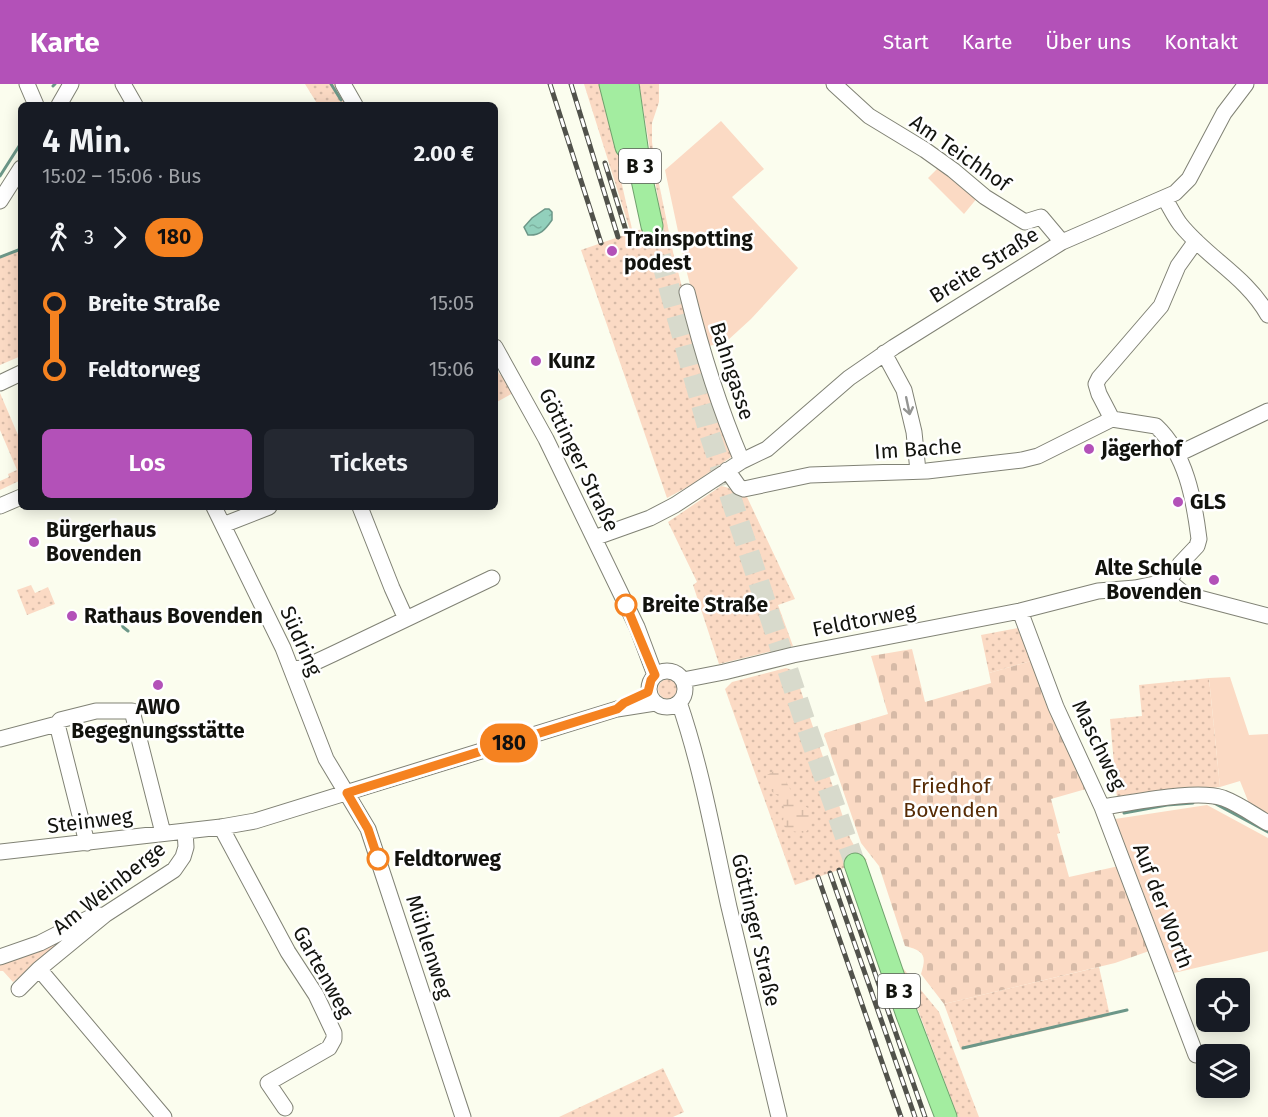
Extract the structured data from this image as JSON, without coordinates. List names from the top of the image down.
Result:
{
  "streets": {
    "highway": ["B 3"],
    "street": [
      "Am Teichhof",
      "Breite Straße",
      "Bahngasse",
      "Im Bache",
      "Göttinger Straße",
      "Feldtorweg",
      "Südring",
      "Maschweg",
      "Steinweg",
      "Am Weinberge",
      "Auf der Worth",
      "Mühlenweg",
      "Gartenweg"
    ]
  },
  "crossings": [
    ["Am Teichhof", "Breite Straße"],
    ["Breite Straße", "Bahngasse"],
    ["Breite Straße", "Im Bache"],
    ["Breite Straße", "Göttinger Straße"],
    ["Göttinger Straße", "Feldtorweg"],
    ["Feldtorweg", "Südring"],
    ["Feldtorweg", "Maschweg"],
    ["Feldtorweg", "Steinweg"],
    ["Feldtorweg", "Am Weinberge"],
    ["Feldtorweg", "Mühlenweg"],
    ["Feldtorweg", "Gartenweg"],
    ["Südring", "Mühlenweg"],
    ["Maschweg", "Auf der Worth"],
    ["Steinweg", "Am Weinberge"]
  ],
  "parks": ["Friedhof Bovenden"],
  "places": [
    "Trainspotting podest",
    "Kunz",
    "Jägerhof",
    "GLS",
    "Bürgerhaus Bovenden",
    "Alte Schule Bovenden",
    "Breite Straße",
    "Rathaus Bovenden",
    "AWO Begegnungsstätte",
    "Feldtorweg"
  ],
  "lines": ["bus line 180"],
  "page": {
    "header": "Karte",
    "nav": [
      "Start",
      "Karte",
      "Über uns",
      "Kontakt"
    ],
    "on_map": "180",
    "heading": ["4 Min.", "15:02 – 15:06 · Bus", "2.00 €"],
    "legs": ["3", "180"],
    "list": [
      {
        "name": "Breite Straße",
        "value": "15:05"
      },
      {
        "name": "Feldtorweg",
        "value": "15:06"
      }
    ],
    "buttons": ["Los", "Tickets"]
  }
}
